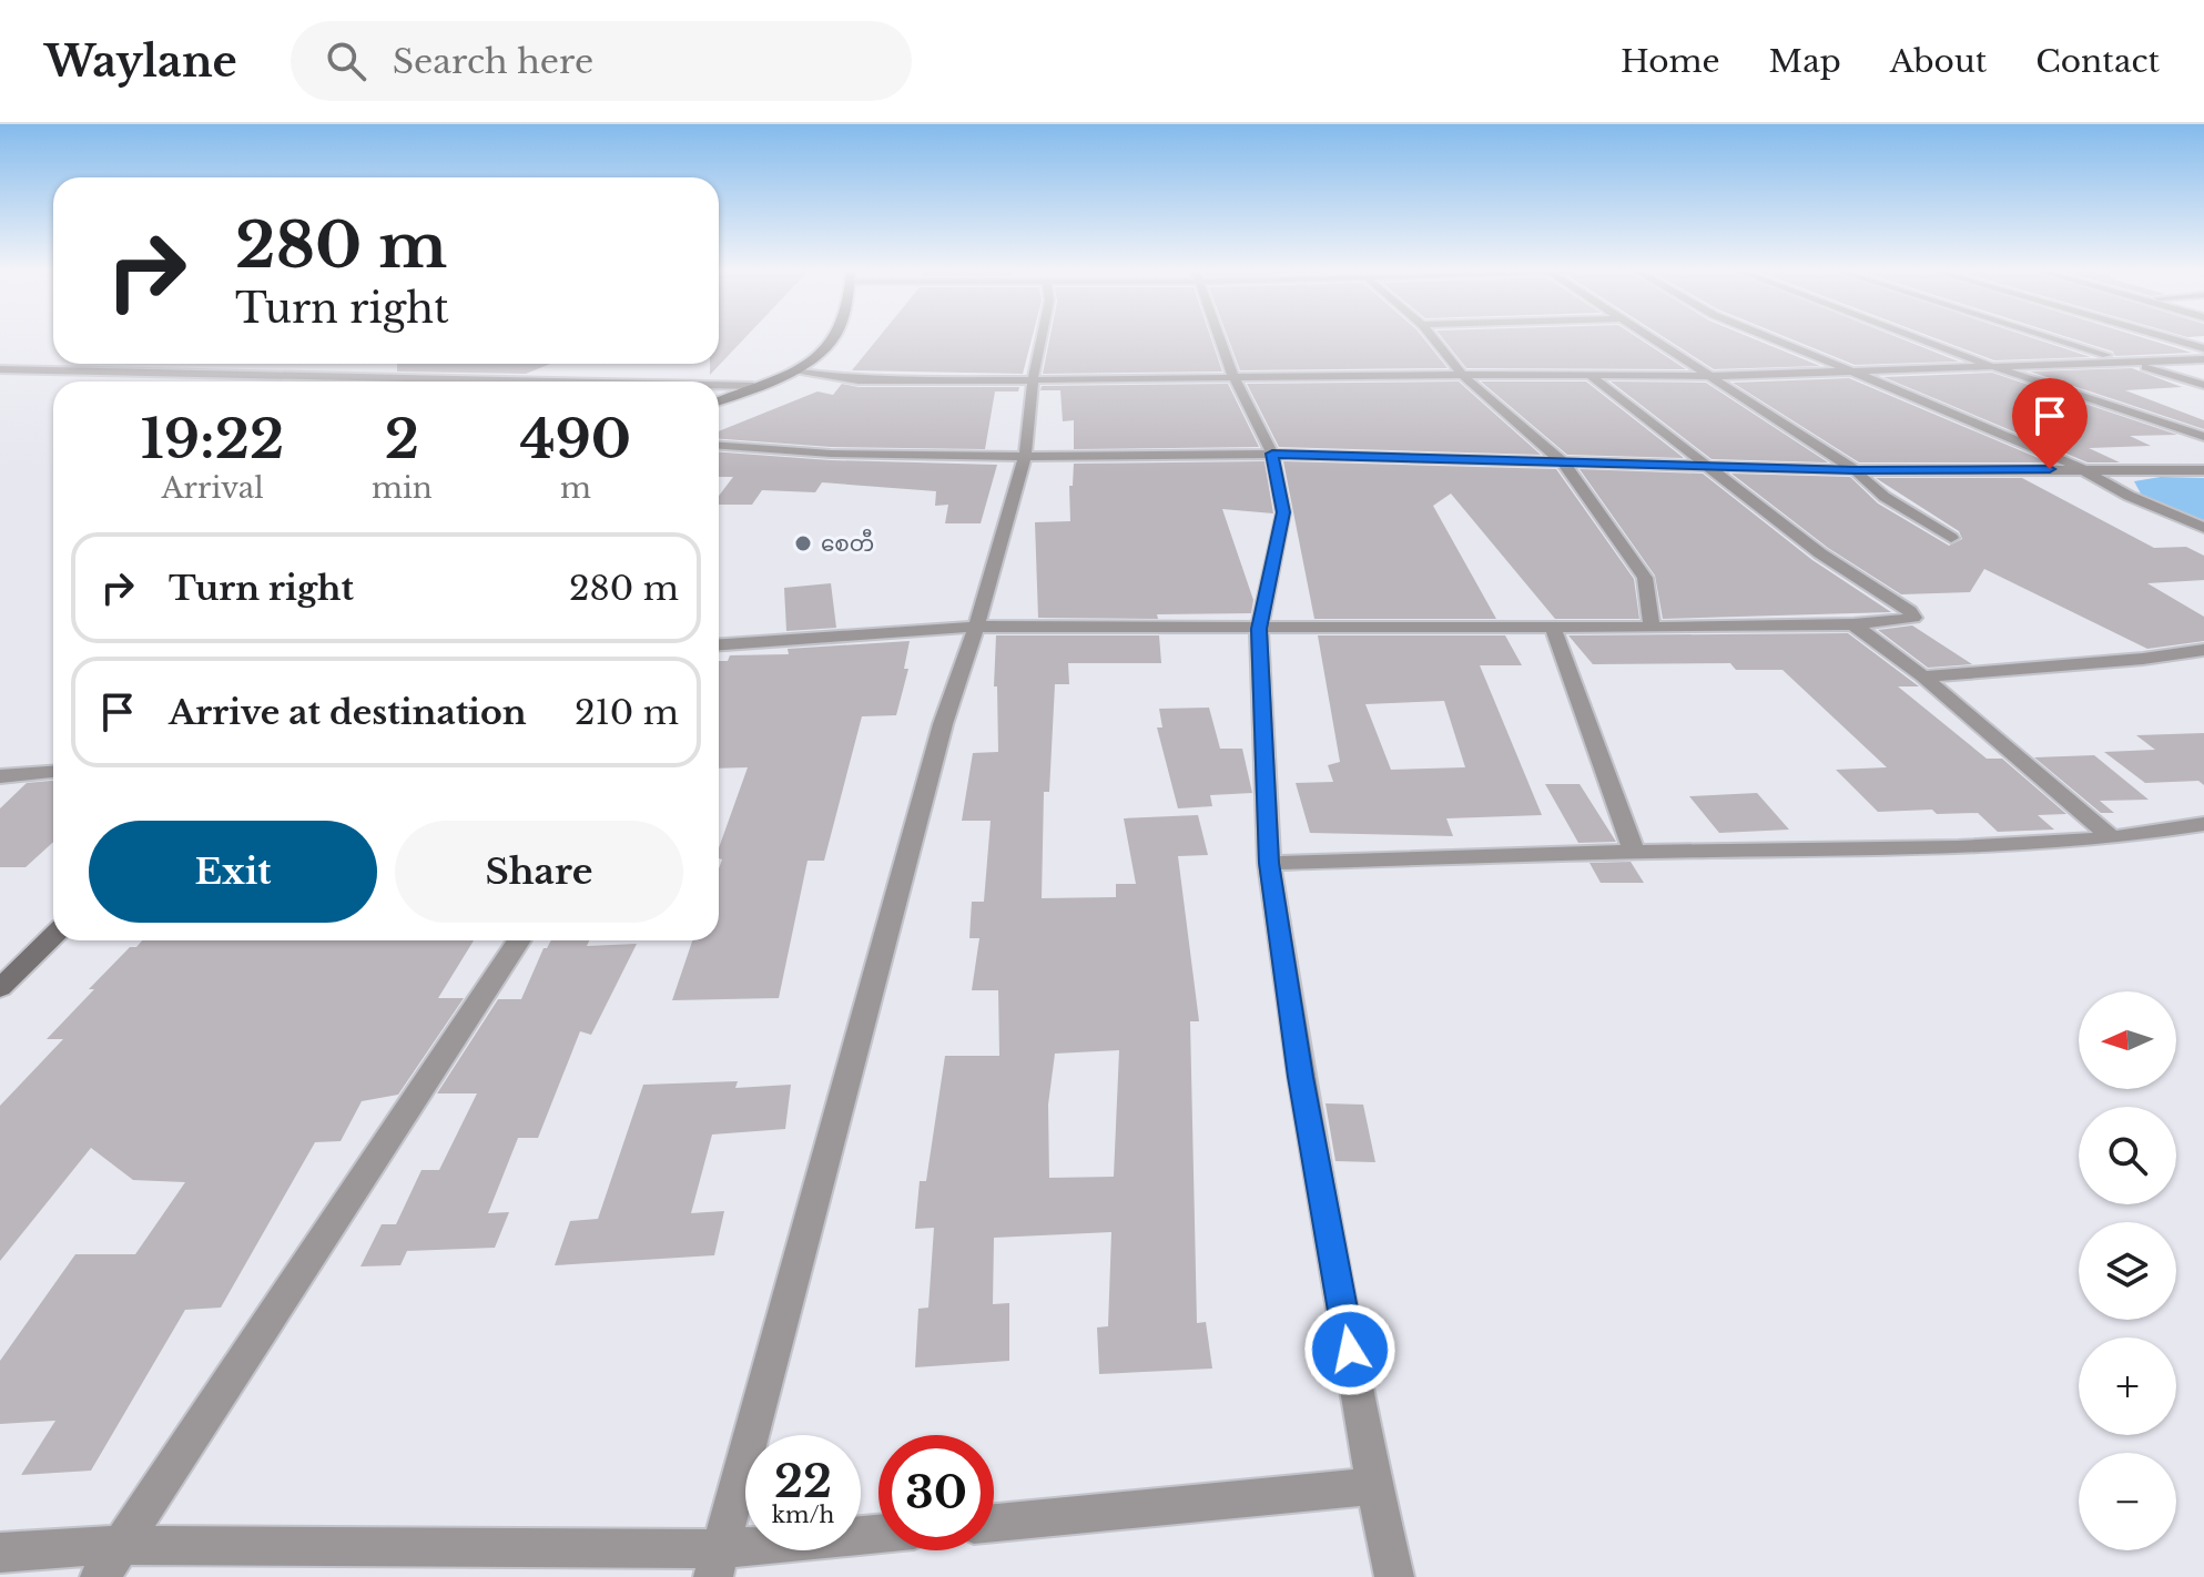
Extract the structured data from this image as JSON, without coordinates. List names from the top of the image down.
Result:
{
  "places": ["စေတီ"],
  "north": "left",
  "page": {
    "header": "Waylane",
    "search": "Search here",
    "nav": [
      "Home",
      "Map",
      "About",
      "Contact"
    ],
    "turn": ["280 m", "Turn right"],
    "eta": [
      "19:22",
      "Arrival",
      "2",
      "min",
      "490",
      "m"
    ],
    "list": [
      {
        "name": "Turn right",
        "value": "280 m"
      },
      {
        "name": "Arrive at destination",
        "value": "210 m"
      }
    ],
    "buttons": ["Exit", "Share"],
    "map_buttons": ["+", "−"],
    "speed": "22 km/h",
    "limit": "30"
  }
}
